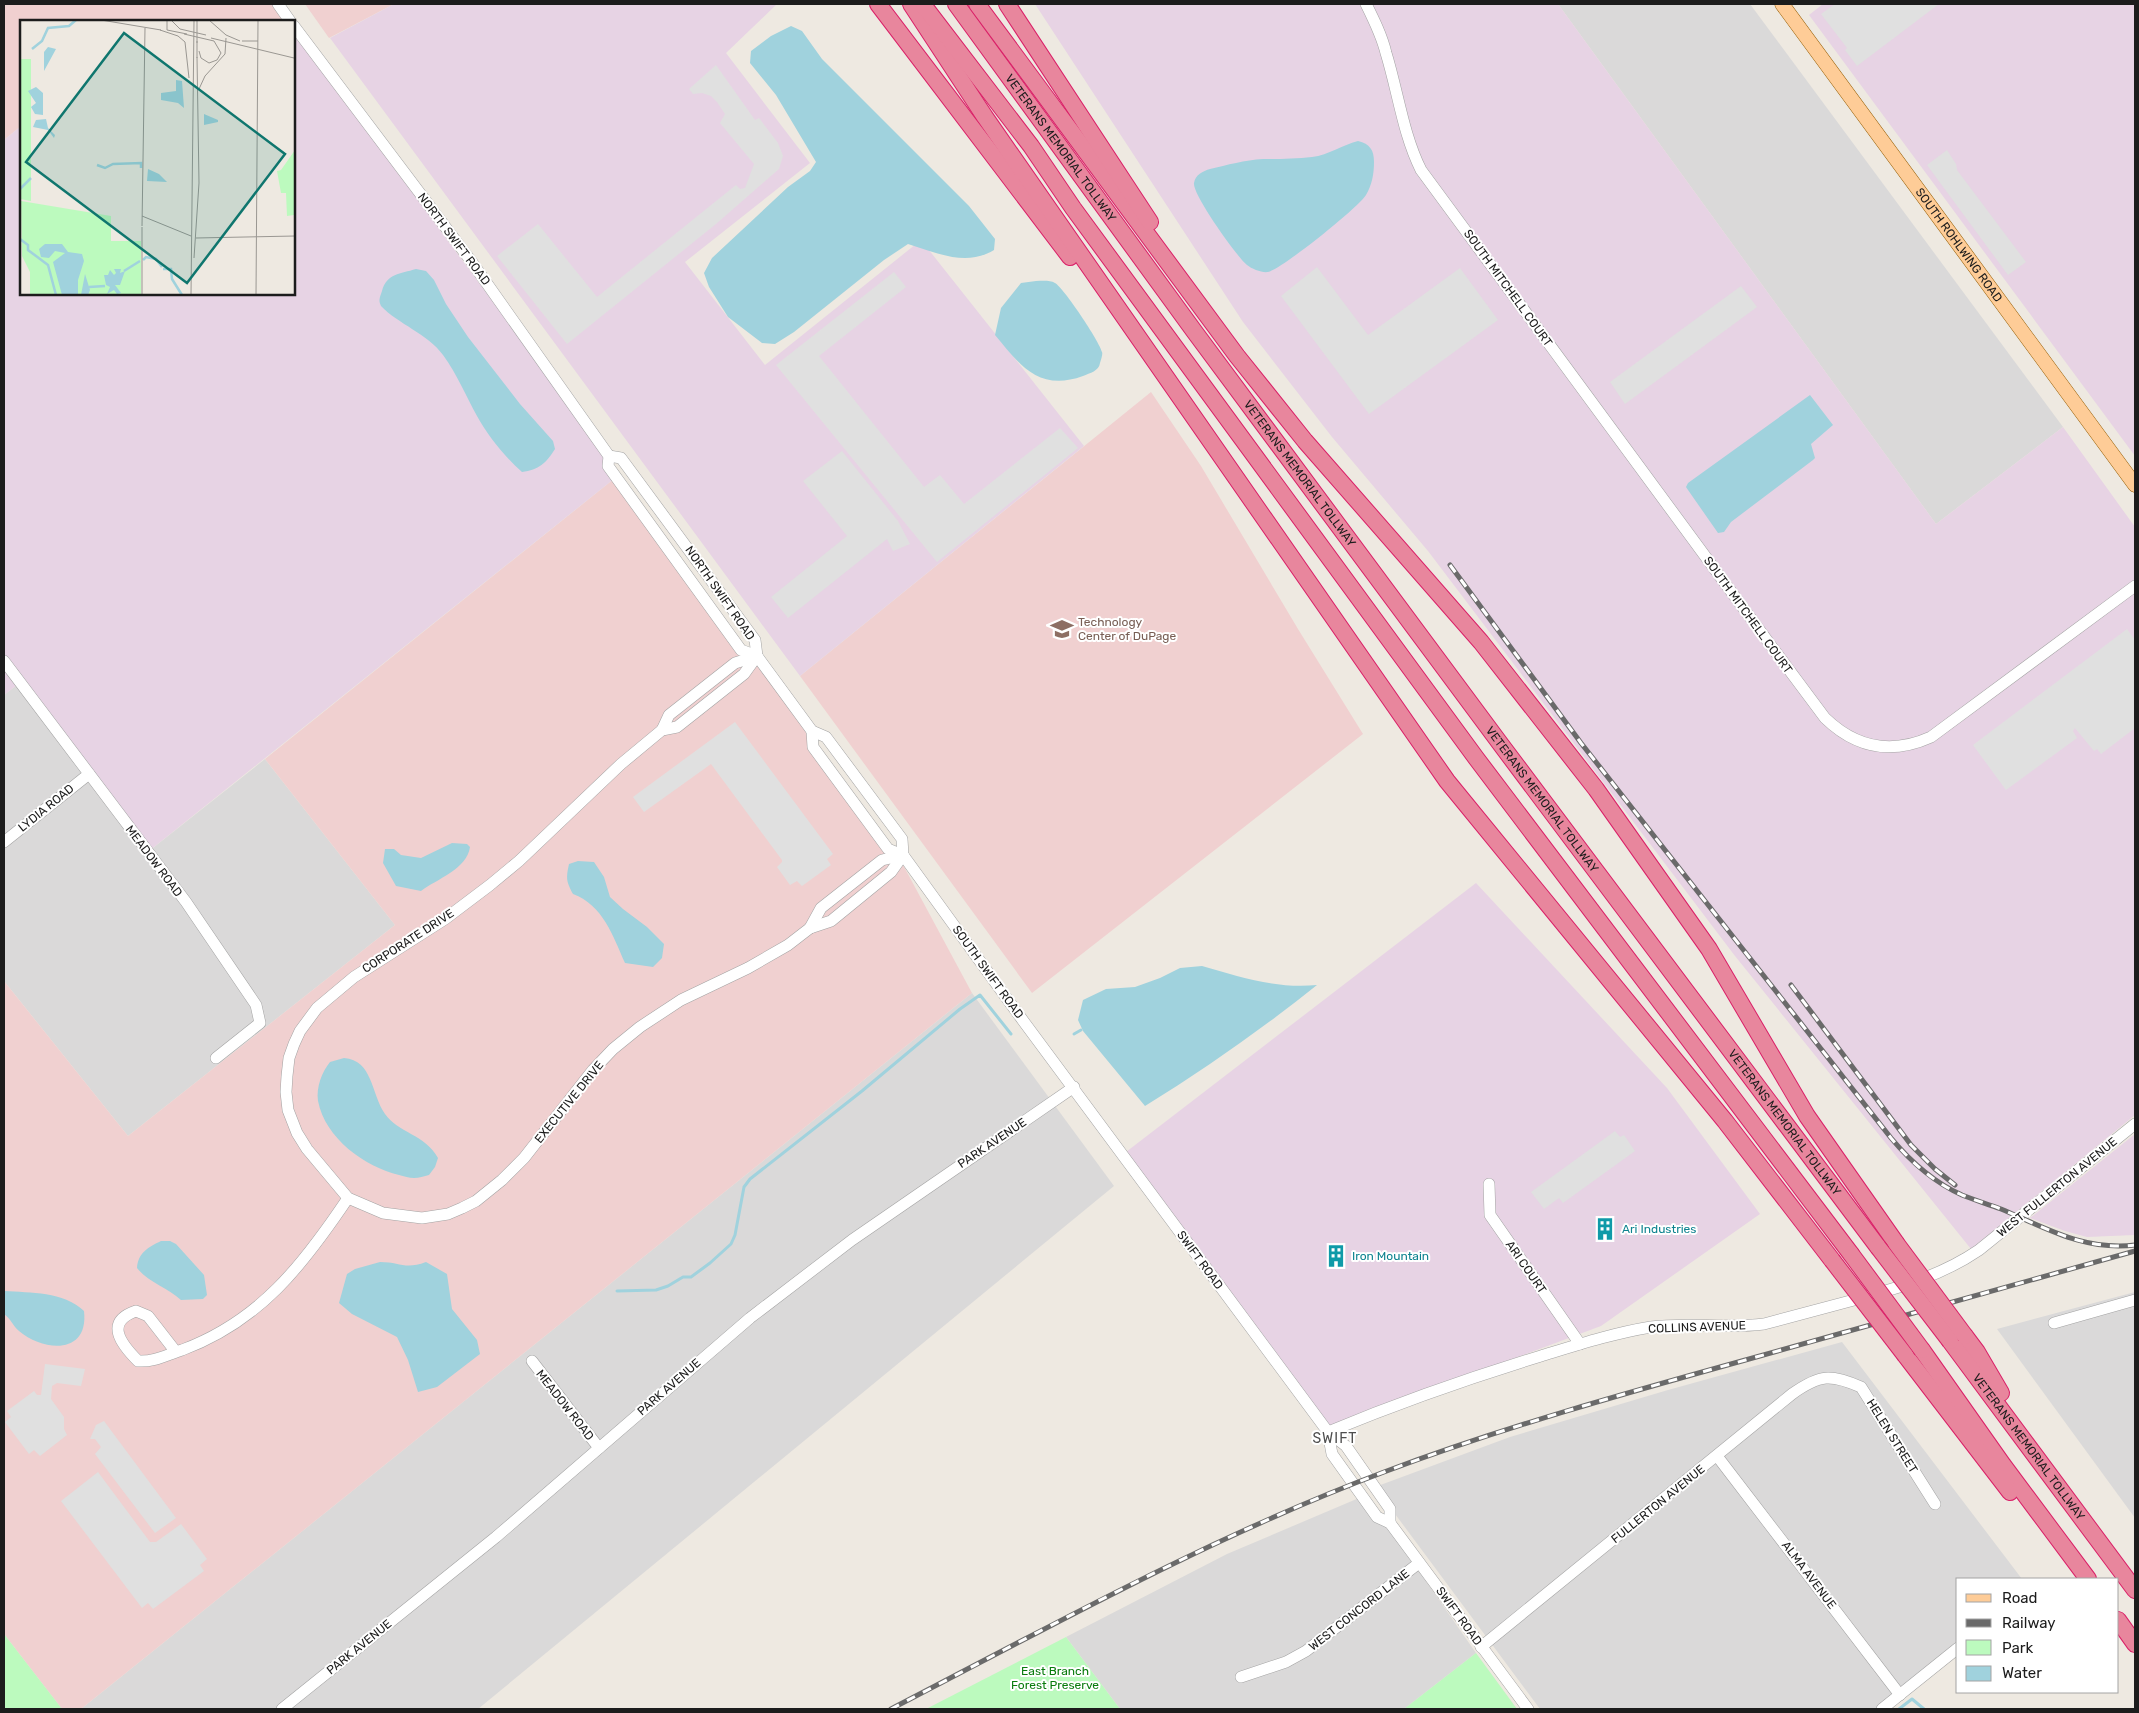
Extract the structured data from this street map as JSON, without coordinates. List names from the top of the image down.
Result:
{
  "streets": {
    "highway": ["VETERANS MEMORIAL TOLLWAY"],
    "main road": ["SOUTH ROHLWING ROAD"],
    "street": [
      "NORTH SWIFT ROAD",
      "SOUTH MITCHELL COURT",
      "LYDIA ROAD",
      "MEADOW ROAD",
      "CORPORATE DRIVE",
      "SOUTH SWIFT ROAD",
      "EXECUTIVE DRIVE",
      "PARK AVENUE",
      "WEST FULLERTON AVENUE",
      "SWIFT ROAD",
      "ARI COURT",
      "COLLINS AVENUE",
      "HELEN STREET",
      "FULLERTON AVENUE",
      "ALMA AVENUE",
      "WEST CONCORD LANE"
    ]
  },
  "crossings": [
    ["NORTH SWIFT ROAD", "CORPORATE DRIVE"],
    ["NORTH SWIFT ROAD", "SOUTH SWIFT ROAD"],
    ["LYDIA ROAD", "MEADOW ROAD"],
    ["MEADOW ROAD", "PARK AVENUE"],
    ["CORPORATE DRIVE", "SOUTH SWIFT ROAD"],
    ["CORPORATE DRIVE", "EXECUTIVE DRIVE"],
    ["SOUTH SWIFT ROAD", "EXECUTIVE DRIVE"],
    ["SOUTH SWIFT ROAD", "PARK AVENUE"],
    ["SOUTH SWIFT ROAD", "SWIFT ROAD"],
    ["PARK AVENUE", "SWIFT ROAD"],
    ["WEST FULLERTON AVENUE", "COLLINS AVENUE"],
    ["SWIFT ROAD", "COLLINS AVENUE"],
    ["SWIFT ROAD", "FULLERTON AVENUE"],
    ["SWIFT ROAD", "WEST CONCORD LANE"],
    ["ARI COURT", "COLLINS AVENUE"],
    ["HELEN STREET", "FULLERTON AVENUE"],
    ["FULLERTON AVENUE", "ALMA AVENUE"]
  ],
  "districts": ["SWIFT"],
  "parks": ["East Branch Forest Preserve"],
  "places": {
    "school or university": ["Technology Center of DuPage"],
    "building": ["Ari Industries", "Iron Mountain"]
  },
  "legend": [
    "Road",
    "Railway",
    "Park",
    "Water"
  ]
}
